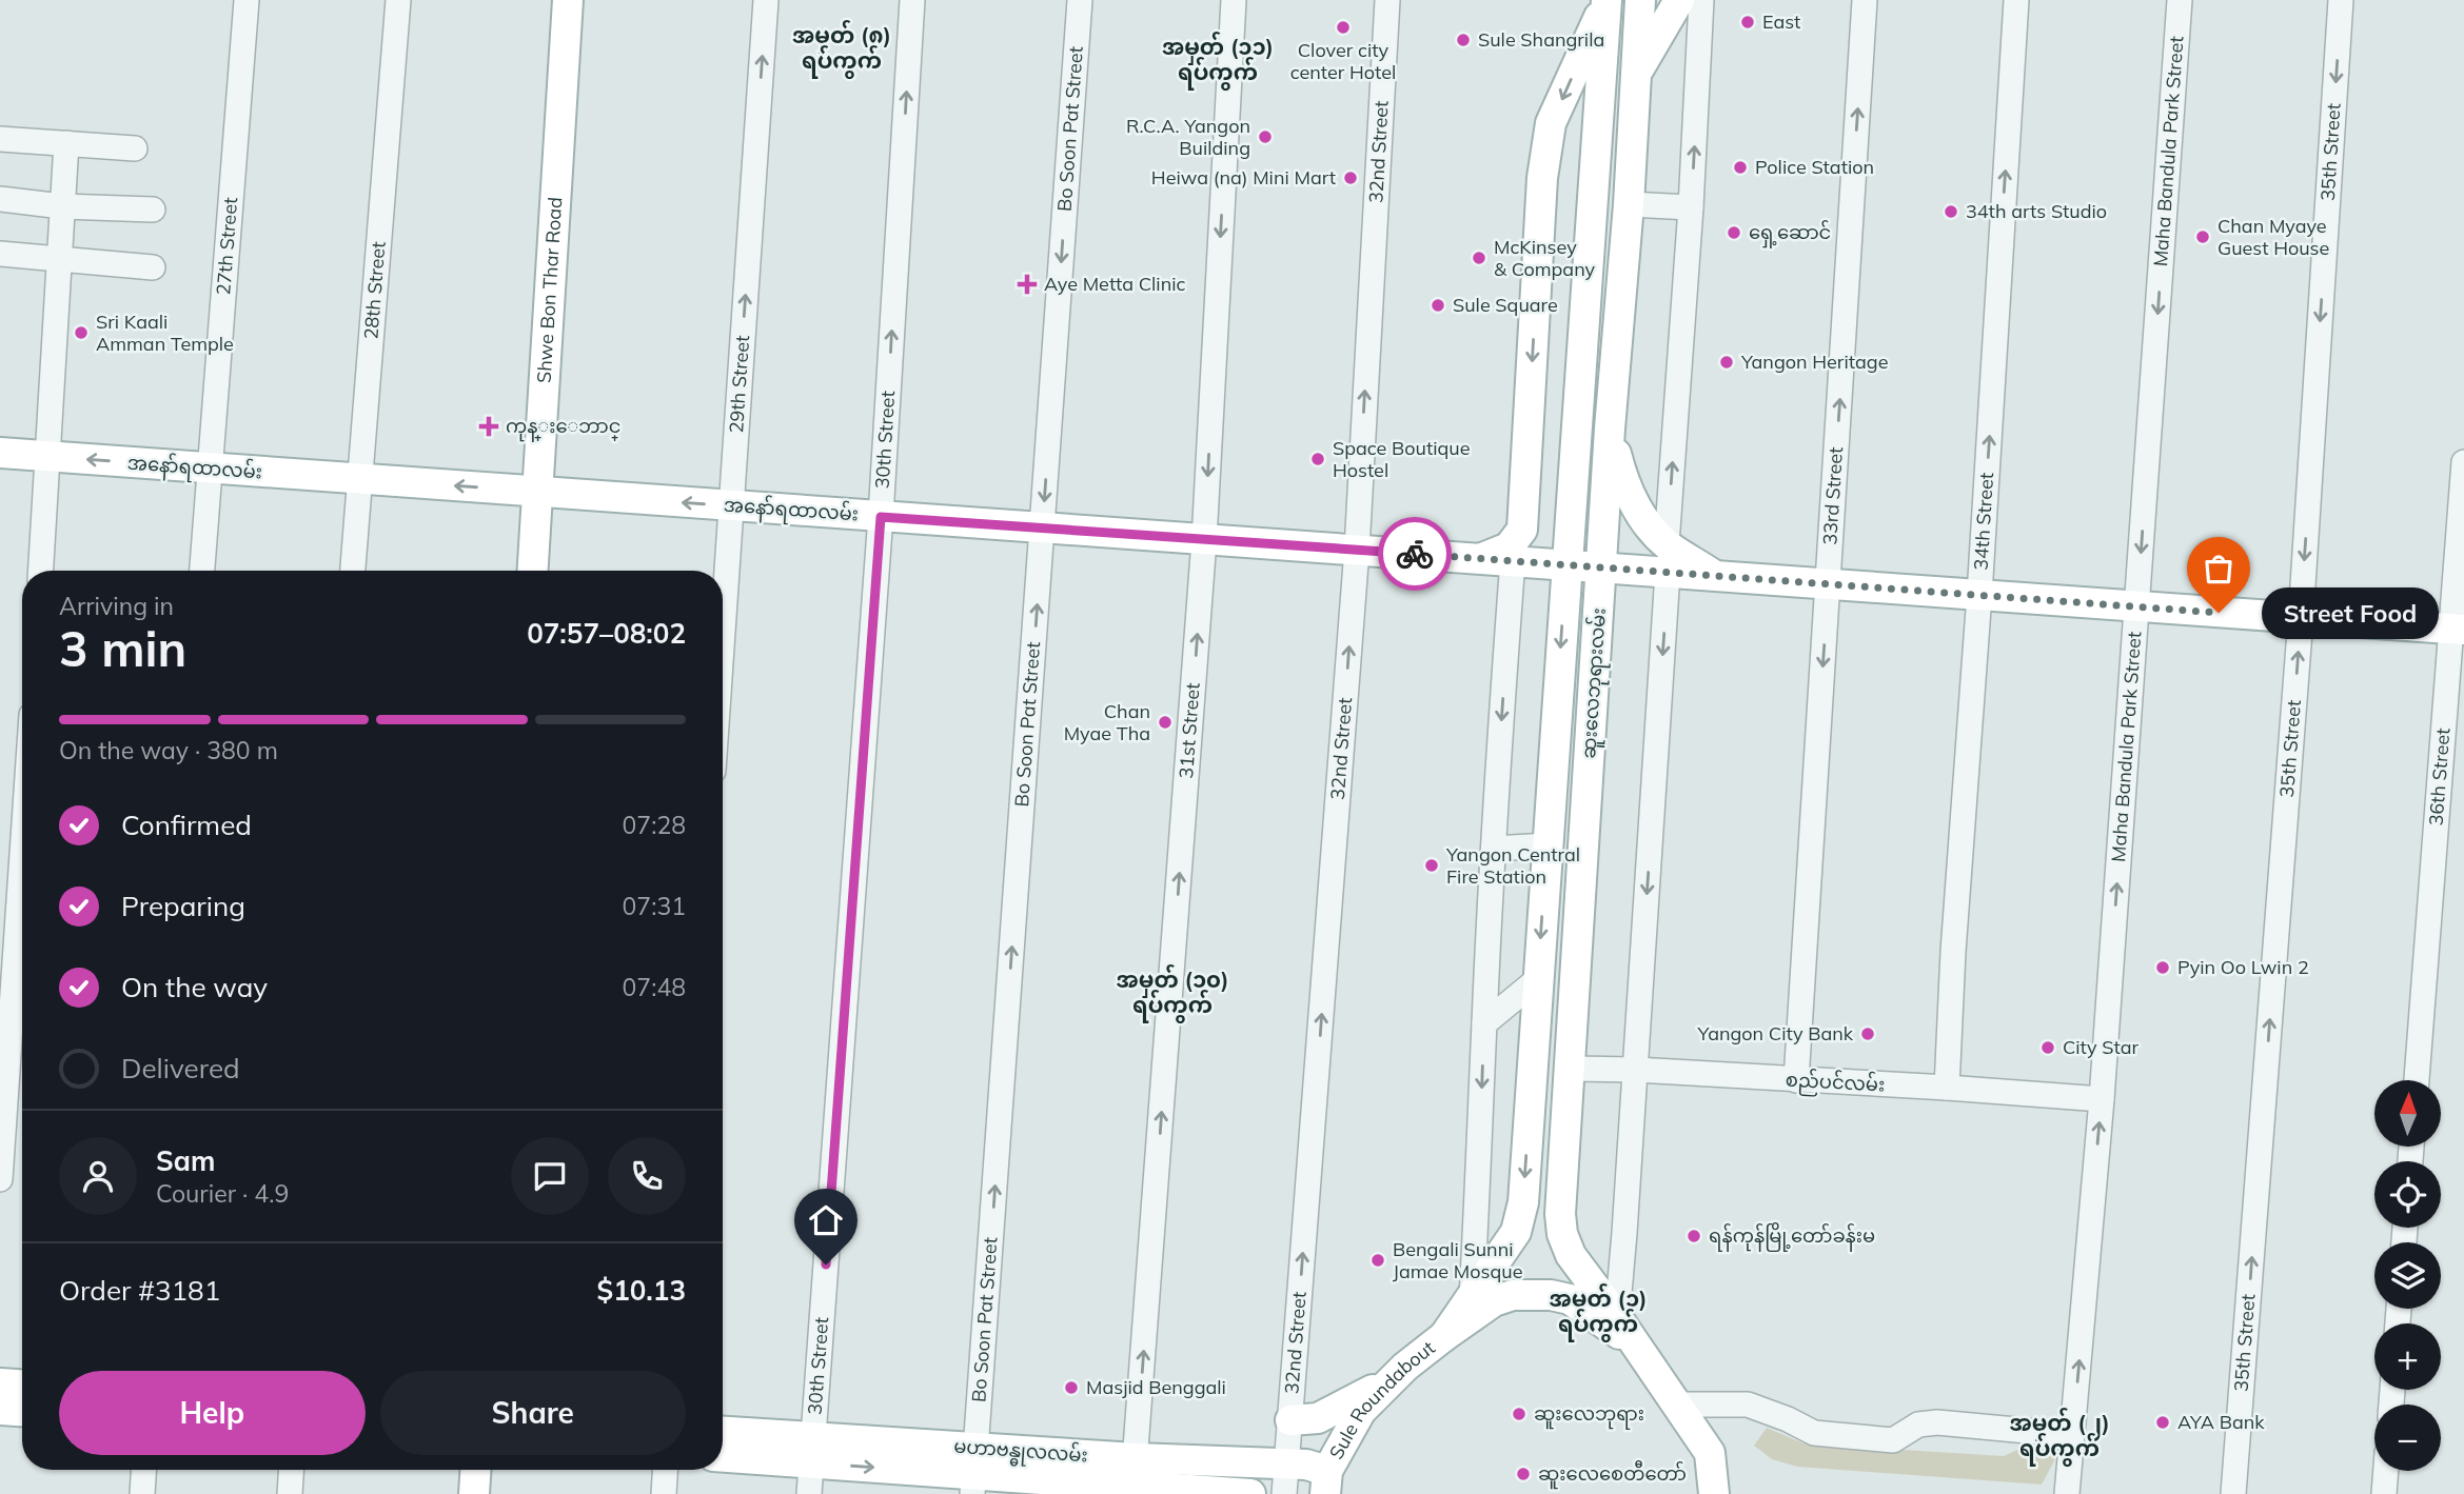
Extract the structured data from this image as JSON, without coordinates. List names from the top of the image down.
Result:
{
  "streets": {
    "main road": [
      "Shwe Bon Thar Road",
      "အနော်ရထာလမ်း",
      "ဆူးလေဘုရားလမ်း",
      "Sule Roundabout",
      "မဟာဗန္ဓုလလမ်း"
    ],
    "street": [
      "Bo Soon Pat Street",
      "32nd Street",
      "Maha Bandula Park Street",
      "35th Street",
      "27th Street",
      "28th Street",
      "29th Street",
      "30th Street",
      "33rd Street",
      "34th Street",
      "31st Street",
      "36th Street",
      "စည်ပင်လမ်း"
    ]
  },
  "crossings": [
    ["Bo Soon Pat Street", "အနော်ရထာလမ်း"],
    ["Bo Soon Pat Street", "မဟာဗန္ဓုလလမ်း"],
    ["32nd Street", "အနော်ရထာလမ်း"],
    ["32nd Street", "မဟာဗန္ဓုလလမ်း"],
    ["Maha Bandula Park Street", "စည်ပင်လမ်း"],
    ["27th Street", "အနော်ရထာလမ်း"],
    ["28th Street", "အနော်ရထာလမ်း"],
    ["Shwe Bon Thar Road", "အနော်ရထာလမ်း"],
    ["29th Street", "အနော်ရထာလမ်း"],
    ["30th Street", "အနော်ရထာလမ်း"],
    ["30th Street", "မဟာဗန္ဓုလလမ်း"],
    ["အနော်ရထာလမ်း", "ဆူးလေဘုရားလမ်း"],
    ["အနော်ရထာလမ်း", "31st Street"],
    ["33rd Street", "စည်ပင်လမ်း"],
    ["34th Street", "စည်ပင်လမ်း"],
    ["ဆူးလေဘုရားလမ်း", "စည်ပင်လမ်း"],
    ["ဆူးလေဘုရားလမ်း", "Sule Roundabout"],
    ["31st Street", "မဟာဗန္ဓုလလမ်း"],
    ["Sule Roundabout", "မဟာဗန္ဓုလလမ်း"]
  ],
  "one_way": ["29th Street", "34th Street"],
  "districts": [
    "အမှတ် (၈) ရပ်ကွက်",
    "အမှတ် (၁၁) ရပ်ကွက်",
    "အမှတ် (၁၀) ရပ်ကွက်",
    "အမှတ် (၁) ရပ်ကွက်",
    "အမှတ် (၂) ရပ်ကွက်"
  ],
  "places": {
    "other": [
      "East",
      "Clover city center Hotel",
      "Sule Shangrila",
      "R.C.A. Yangon Building",
      "Police Station",
      "Heiwa (na) Mini Mart",
      "34th arts Studio",
      "ရှေ့ဆောင်",
      "Chan Myaye Guest House",
      "McKinsey & Company",
      "Sule Square",
      "Sri Kaali Amman Temple",
      "Yangon Heritage",
      "Space Boutique Hostel",
      "Street Food",
      "Chan Myae Tha",
      "Yangon Central Fire Station",
      "Pyin Oo Lwin 2",
      "Yangon City Bank",
      "City Star",
      "ရန်ကုန်မြို့တော်ခန်းမ",
      "Bengali Sunni Jamae Mosque",
      "Masjid Benggali",
      "ဆူးလေဘုရား",
      "AYA Bank",
      "ဆူးလေစေတီတော်"
    ],
    "health": ["Aye Metta Clinic", "ကုန္းေဘာင္"]
  },
  "north": "top",
  "page": {
    "heading": ["3 min", "Arriving in", "07:57–08:02"],
    "panel": [
      "Sam",
      "Courier · 4.9",
      "Order #3181",
      "$10.13"
    ],
    "bubble": "Street Food",
    "bar": "On the way · 380 m",
    "list": [
      ["Confirmed", "07:28"],
      ["Preparing", "07:31"],
      ["On the way", "07:48"],
      "Delivered"
    ],
    "map_buttons": ["+", "−"],
    "buttons": ["Help", "Share"]
  }
}
